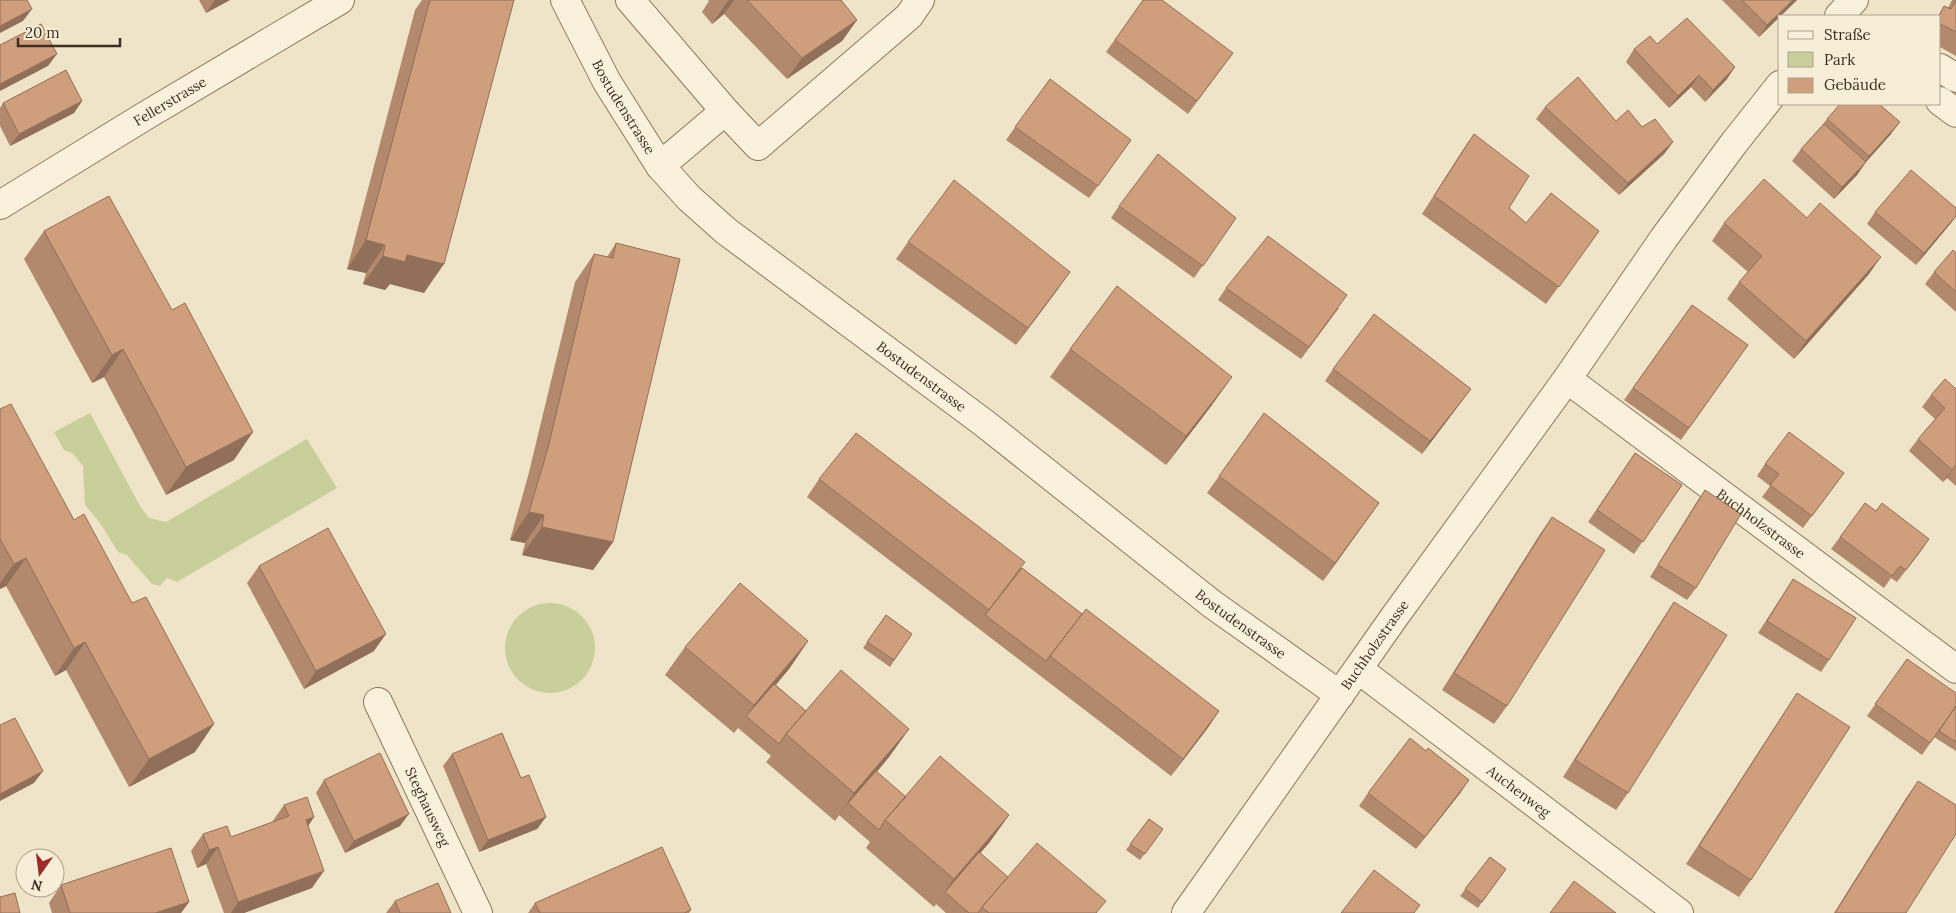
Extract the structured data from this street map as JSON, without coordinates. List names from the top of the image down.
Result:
{
  "streets": {
    "street": [
      "Fellerstrasse",
      "Bostudenstrasse",
      "Buchholzstrasse",
      "Auchenweg",
      "Steghausweg"
    ]
  },
  "crossings": [
    ["Bostudenstrasse", "Buchholzstrasse"],
    ["Buchholzstrasse", "Auchenweg"]
  ],
  "legend": ["Straße", "Park", "Gebäude"],
  "scale_bar": "20 m",
  "north": "bottom"
}
